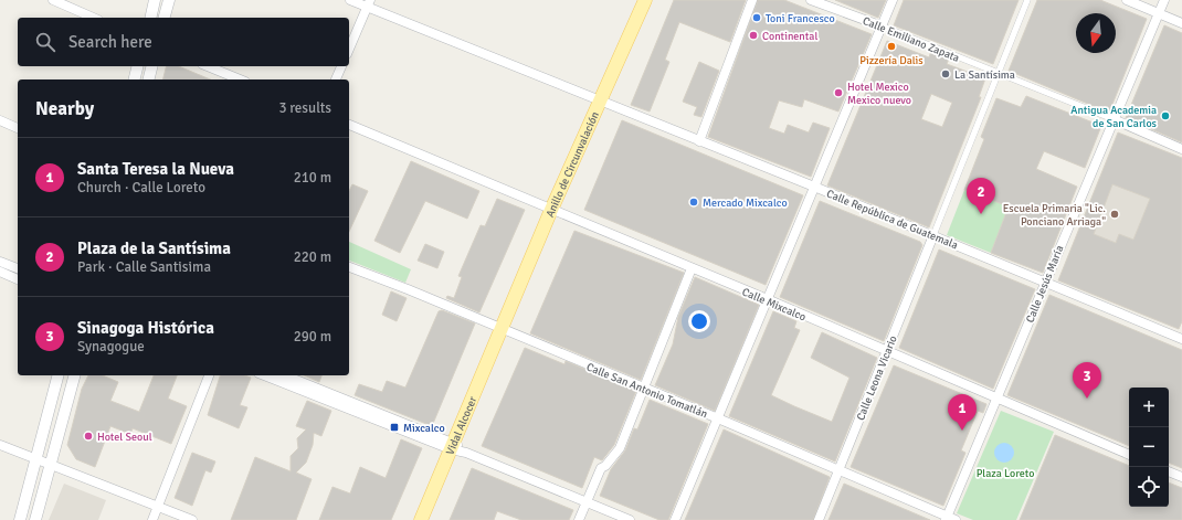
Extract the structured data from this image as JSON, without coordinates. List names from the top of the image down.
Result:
{
  "streets": {
    "main road": ["Anillo de Circunvalación", "Vidal Alcocer"],
    "street": [
      "Calle Emiliano Zapata",
      "Calle República de Guatemala",
      "Calle Jesús María",
      "Calle Mixcalco",
      "Calle Leona Vicario",
      "Calle San Antonio Tomatlán"
    ]
  },
  "crossings": [
    ["Calle Emiliano Zapata", "Calle Jesús María"],
    ["Anillo de Circunvalación", "Calle República de Guatemala"],
    ["Anillo de Circunvalación", "Calle Mixcalco"],
    ["Anillo de Circunvalación", "Calle San Antonio Tomatlán"],
    ["Anillo de Circunvalación", "Vidal Alcocer"],
    ["Calle República de Guatemala", "Calle Jesús María"],
    ["Calle República de Guatemala", "Calle Leona Vicario"],
    ["Calle Jesús María", "Calle Mixcalco"],
    ["Calle Jesús María", "Calle San Antonio Tomatlán"],
    ["Calle Mixcalco", "Calle Leona Vicario"],
    ["Calle Leona Vicario", "Calle San Antonio Tomatlán"],
    ["Calle San Antonio Tomatlán", "Vidal Alcocer"]
  ],
  "parks": ["Plaza Loreto"],
  "places": {
    "other": [
      "Toni Francesco",
      "Continental",
      "Pizzería Dalis",
      "La Santísima",
      "Hotel Mexico Mexico nuevo",
      "Antigua Academia de San Carlos",
      "Mercado Mixcalco",
      "Escuela Primaria \"Lic. Ponciano Arriaga\"",
      "Hotel Seoul"
    ],
    "transit": ["Mixcalco"]
  },
  "north": "bottom",
  "page": {
    "search": "Search here",
    "heading": ["Nearby", "3 results"],
    "list": [
      {
        "mark": "1",
        "name": "Santa Teresa la Nueva",
        "note": "Church · Calle Loreto",
        "value": "210 m"
      },
      {
        "mark": "2",
        "name": "Plaza de la Santísima",
        "note": "Park · Calle Santisima",
        "value": "220 m"
      },
      {
        "mark": "3",
        "name": "Sinagoga Histórica",
        "note": "Synagogue",
        "value": "290 m"
      }
    ],
    "pins": ["2", "3", "1"],
    "map_buttons": ["+", "−"]
  }
}
